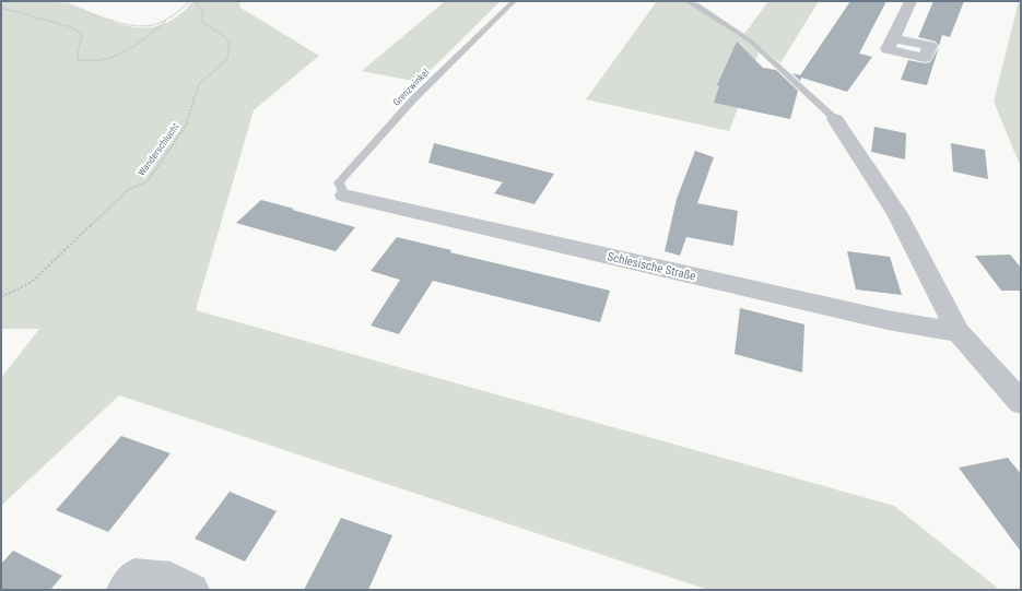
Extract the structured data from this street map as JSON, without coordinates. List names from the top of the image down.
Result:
{
  "streets": {
    "street": ["Schlesische Straße"],
    "lane": ["Grenzwinkel"],
    "path": ["Wanderschlucht"]
  },
  "crossings": [
    ["Grenzwinkel", "Schlesische Straße"]
  ]
}
